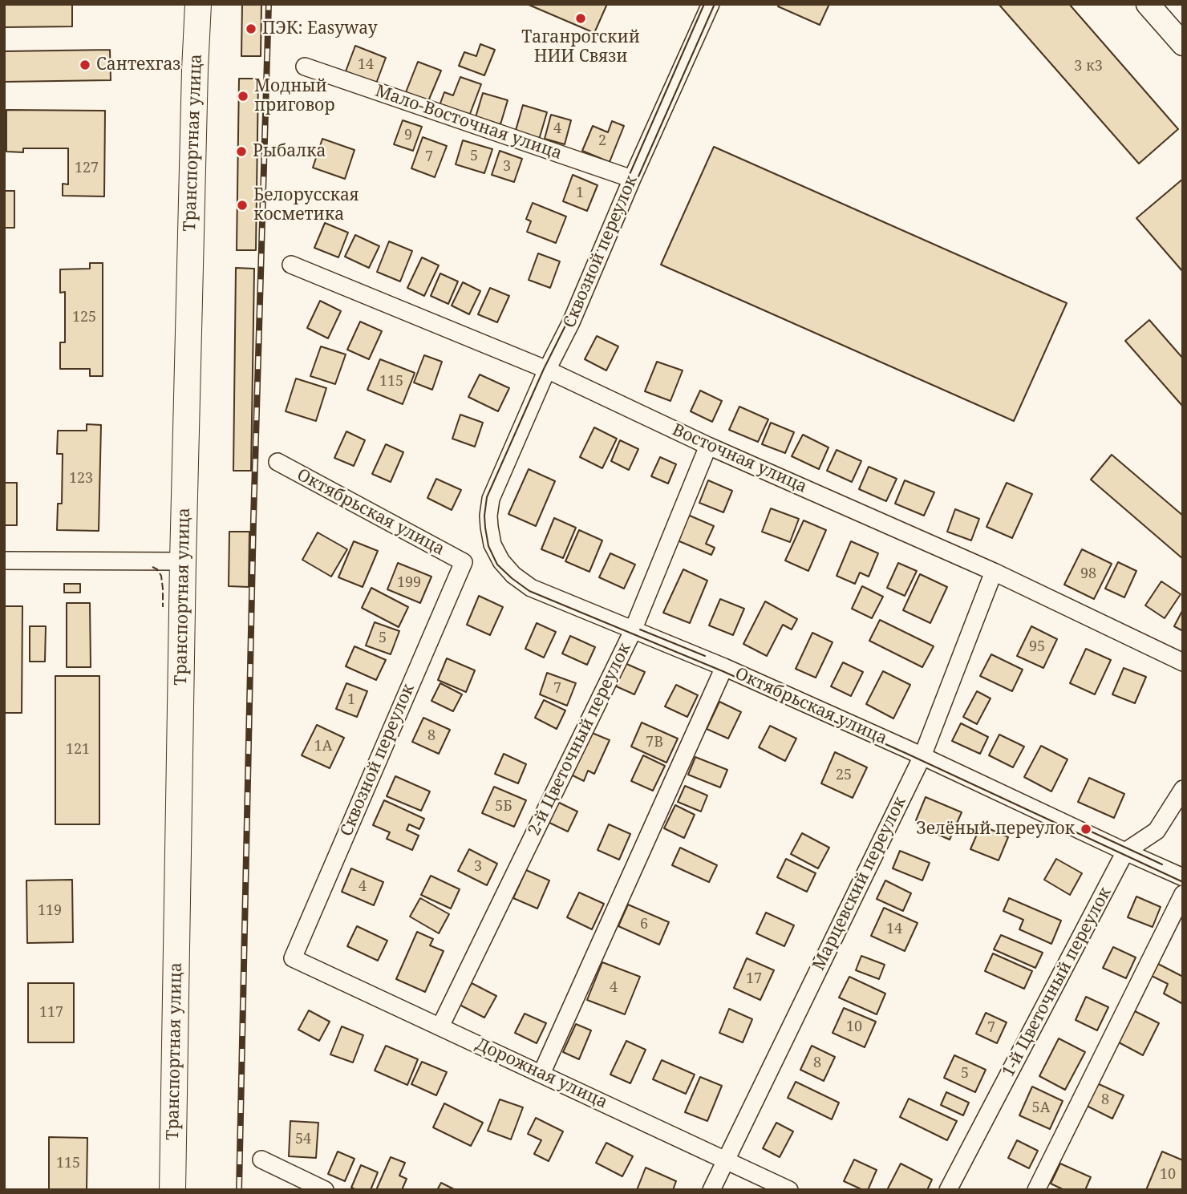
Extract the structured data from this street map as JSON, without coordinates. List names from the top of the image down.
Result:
{
  "streets": {
    "main road": ["Транспортная улица"],
    "street": [
      "Мало-Восточная улица",
      "Сквозной переулок",
      "Восточная улица",
      "Октябрьская улица",
      "2-й Цветочный переулок",
      "Марцевский переулок",
      "1-й Цветочный переулок",
      "Дорожная улица"
    ]
  },
  "crossings": [
    ["Мало-Восточная улица", "Сквозной переулок"],
    ["Сквозной переулок", "Восточная улица"],
    ["Сквозной переулок", "Октябрьская улица"],
    ["Сквозной переулок", "Дорожная улица"],
    ["Восточная улица", "2-й Цветочный переулок"],
    ["Восточная улица", "Марцевский переулок"],
    ["Октябрьская улица", "2-й Цветочный переулок"],
    ["Октябрьская улица", "Марцевский переулок"],
    ["Октябрьская улица", "1-й Цветочный переулок"],
    ["2-й Цветочный переулок", "Дорожная улица"],
    ["Марцевский переулок", "Дорожная улица"]
  ],
  "places": [
    "Таганрогский НИИ Связи",
    "ПЭК: Easyway",
    "Сантехгаз",
    "Модный приговор",
    "Рыбалка",
    "Белорусская косметика",
    "Зелёный переулок"
  ],
  "house_numbers": [
    "14",
    "3 к3",
    "4",
    "9",
    "2",
    "5",
    "7",
    "3",
    "127",
    "1",
    "125",
    "115",
    "123",
    "98",
    "199",
    "5",
    "95",
    "7",
    "1",
    "8",
    "7В",
    "1А",
    "121",
    "25",
    "5Б",
    "3",
    "4",
    "119",
    "6",
    "14",
    "17",
    "4",
    "117",
    "10",
    "7",
    "8",
    "5",
    "8",
    "5А",
    "54",
    "115",
    "10"
  ]
}
